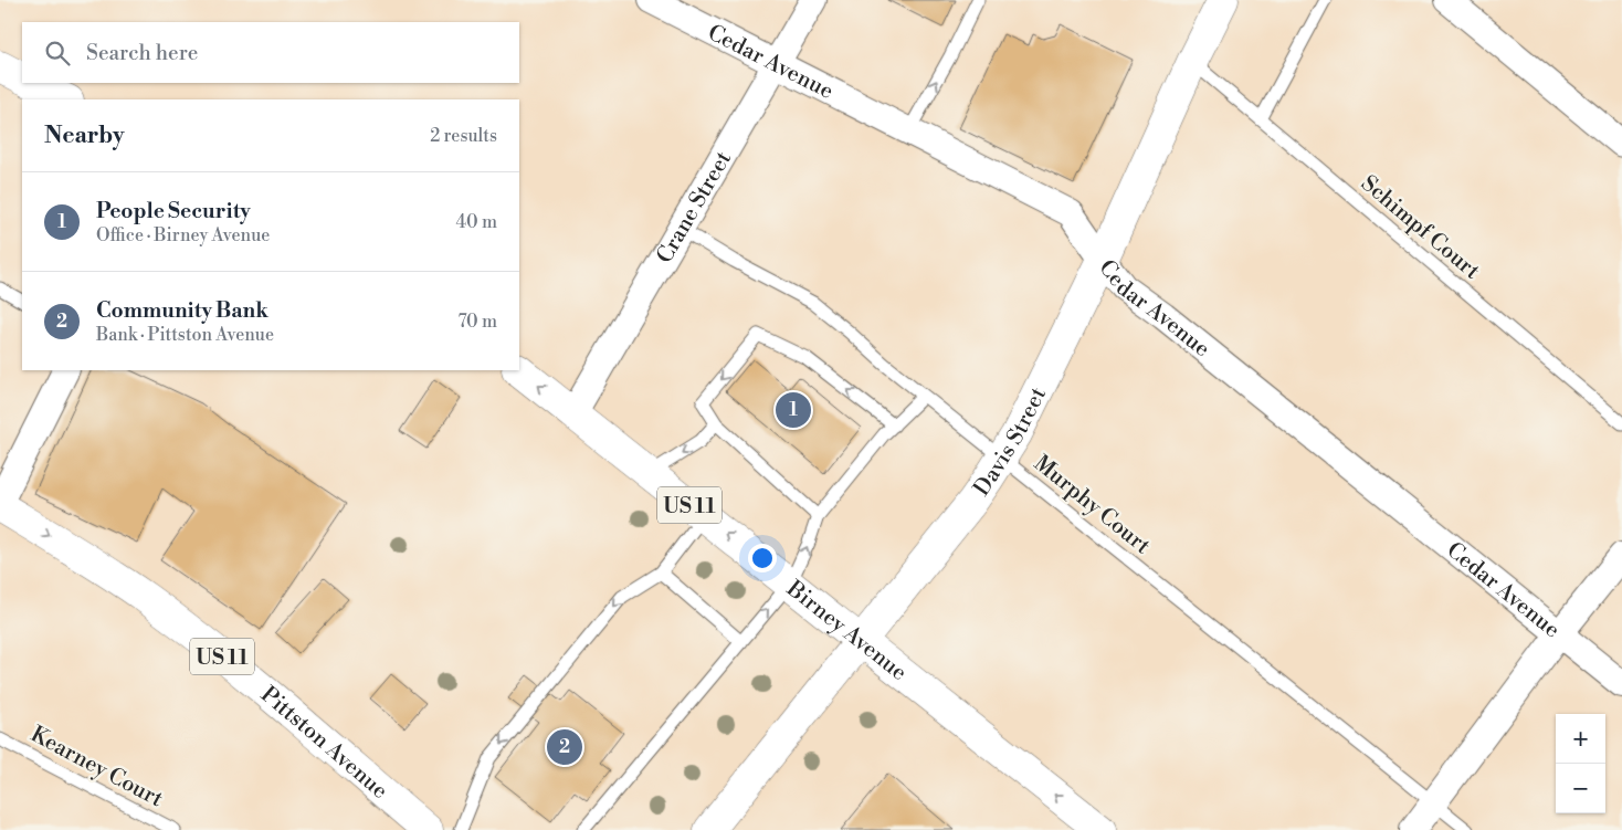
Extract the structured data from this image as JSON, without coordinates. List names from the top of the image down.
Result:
{
  "streets": {
    "main road": [
      "Davis Street",
      "US 11",
      "Birney Avenue",
      "Pittston Avenue"
    ],
    "street": ["Cedar Avenue", "Crane Street"],
    "lane": ["Schimpf Court", "Murphy Court", "Kearney Court"]
  },
  "crossings": [
    ["Cedar Avenue", "Crane Street"],
    ["Cedar Avenue", "Davis Street"],
    ["Crane Street", "Murphy Court"],
    ["Crane Street", "Birney Avenue"],
    ["Schimpf Court", "Davis Street"],
    ["Davis Street", "Murphy Court"],
    ["Davis Street", "Birney Avenue"]
  ],
  "one_way": ["Birney Avenue", "Pittston Avenue"],
  "page": {
    "search": "Search here",
    "heading": ["Nearby", "2 results"],
    "list": [
      {
        "mark": "1",
        "name": "People Security",
        "note": "Office · Birney Avenue",
        "value": "40 m"
      },
      {
        "mark": "2",
        "name": "Community Bank",
        "note": "Bank · Pittston Avenue",
        "value": "70 m"
      }
    ],
    "pins": ["1", "2"],
    "map_buttons": ["+", "−"]
  }
}
